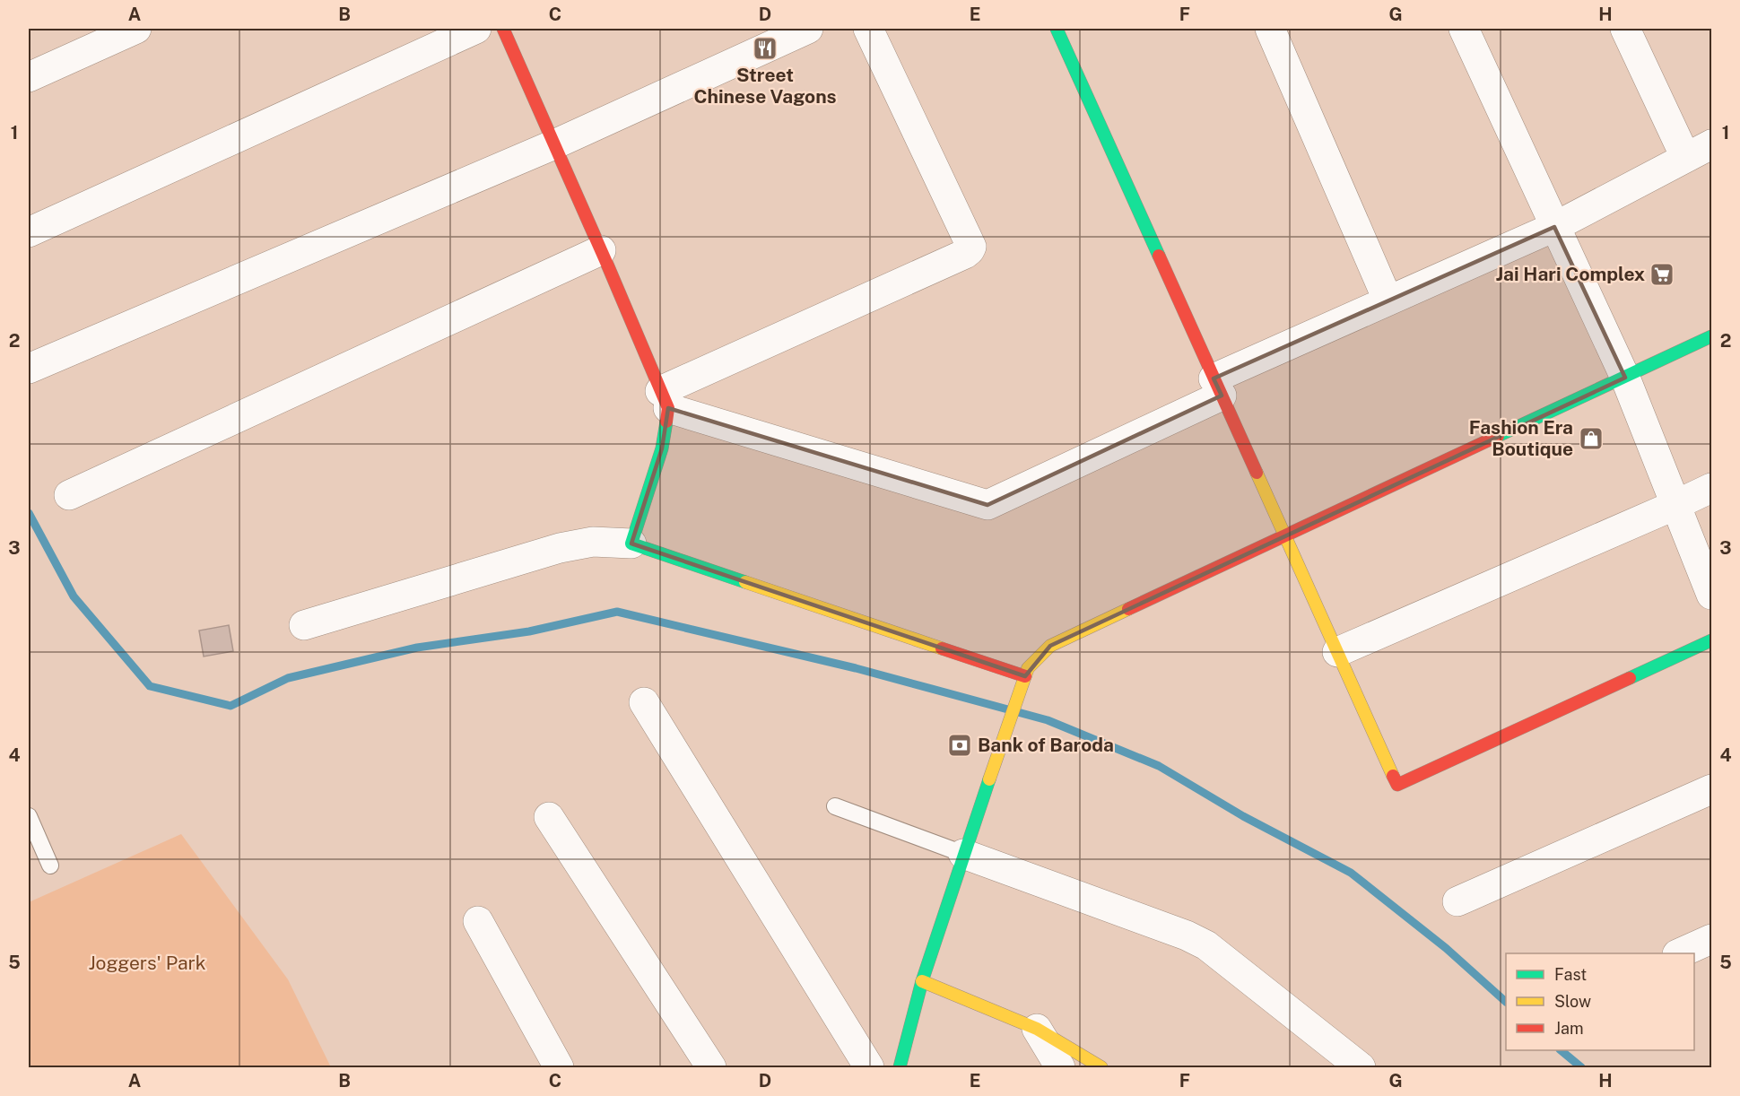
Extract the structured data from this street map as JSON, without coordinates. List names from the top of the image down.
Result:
{
  "parks": ["Joggers' Park"],
  "places": {
    "restaurant": ["Street Chinese Vagons"],
    "supermarket": ["Jai Hari Complex"],
    "shop": ["Fashion Era Boutique"],
    "bank": ["Bank of Baroda"]
  },
  "legend": ["Fast", "Slow", "Jam"],
  "grid": {
    "columns": [
      "A",
      "B",
      "C",
      "D",
      "E",
      "F",
      "G",
      "H"
    ],
    "rows": [
      "1",
      "2",
      "3",
      "4",
      "5"
    ]
  }
}
